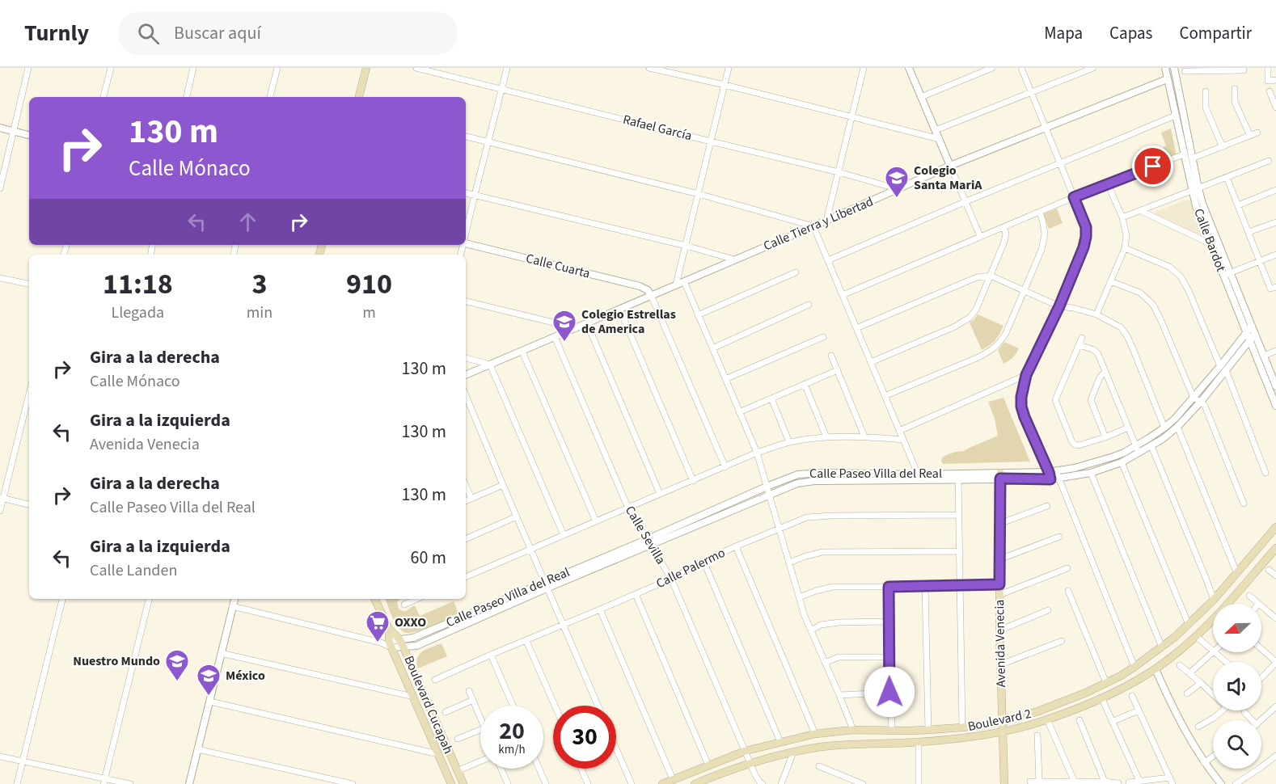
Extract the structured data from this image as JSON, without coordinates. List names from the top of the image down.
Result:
{
  "streets": {
    "main road": ["Avenida Venecia", "Boulevard Cucapah", "Boulevard 2"],
    "street": [
      "Rafael García",
      "Calle Tierra y Libertad",
      "Calle Bardot",
      "Calle Cuarta",
      "Calle Paseo Villa del Real",
      "Calle Sevilla",
      "Calle Palermo"
    ]
  },
  "crossings": [
    ["Rafael García", "Calle Tierra y Libertad"],
    ["Calle Tierra y Libertad", "Calle Bardot"],
    ["Calle Tierra y Libertad", "Calle Cuarta"],
    ["Calle Tierra y Libertad", "Calle Sevilla"],
    ["Calle Bardot", "Calle Paseo Villa del Real"],
    ["Calle Paseo Villa del Real", "Calle Sevilla"],
    ["Calle Paseo Villa del Real", "Avenida Venecia"],
    ["Calle Paseo Villa del Real", "Boulevard Cucapah"],
    ["Calle Sevilla", "Calle Palermo"],
    ["Calle Sevilla", "Boulevard 2"],
    ["Avenida Venecia", "Boulevard 2"]
  ],
  "places": {
    "school or university": [
      "Colegio Santa MariA",
      "Colegio Estrellas de America",
      "Nuestro Mundo",
      "México"
    ],
    "supermarket": ["OXXO"]
  },
  "north": "left",
  "page": {
    "header": "Turnly",
    "search": "Buscar aquí",
    "nav": ["Mapa", "Capas", "Compartir"],
    "turn": ["130 m", "Calle Mónaco"],
    "eta": [
      "11:18",
      "Llegada",
      "3",
      "min",
      "910",
      "m"
    ],
    "list": [
      {
        "name": "Gira a la derecha",
        "note": "Calle Mónaco",
        "value": "130 m"
      },
      {
        "name": "Gira a la izquierda",
        "note": "Avenida Venecia",
        "value": "130 m"
      },
      {
        "name": "Gira a la derecha",
        "note": "Calle Paseo Villa del Real",
        "value": "130 m"
      },
      {
        "name": "Gira a la izquierda",
        "note": "Calle Landen",
        "value": "60 m"
      }
    ],
    "speed": "20 km/h",
    "limit": "30"
  }
}
